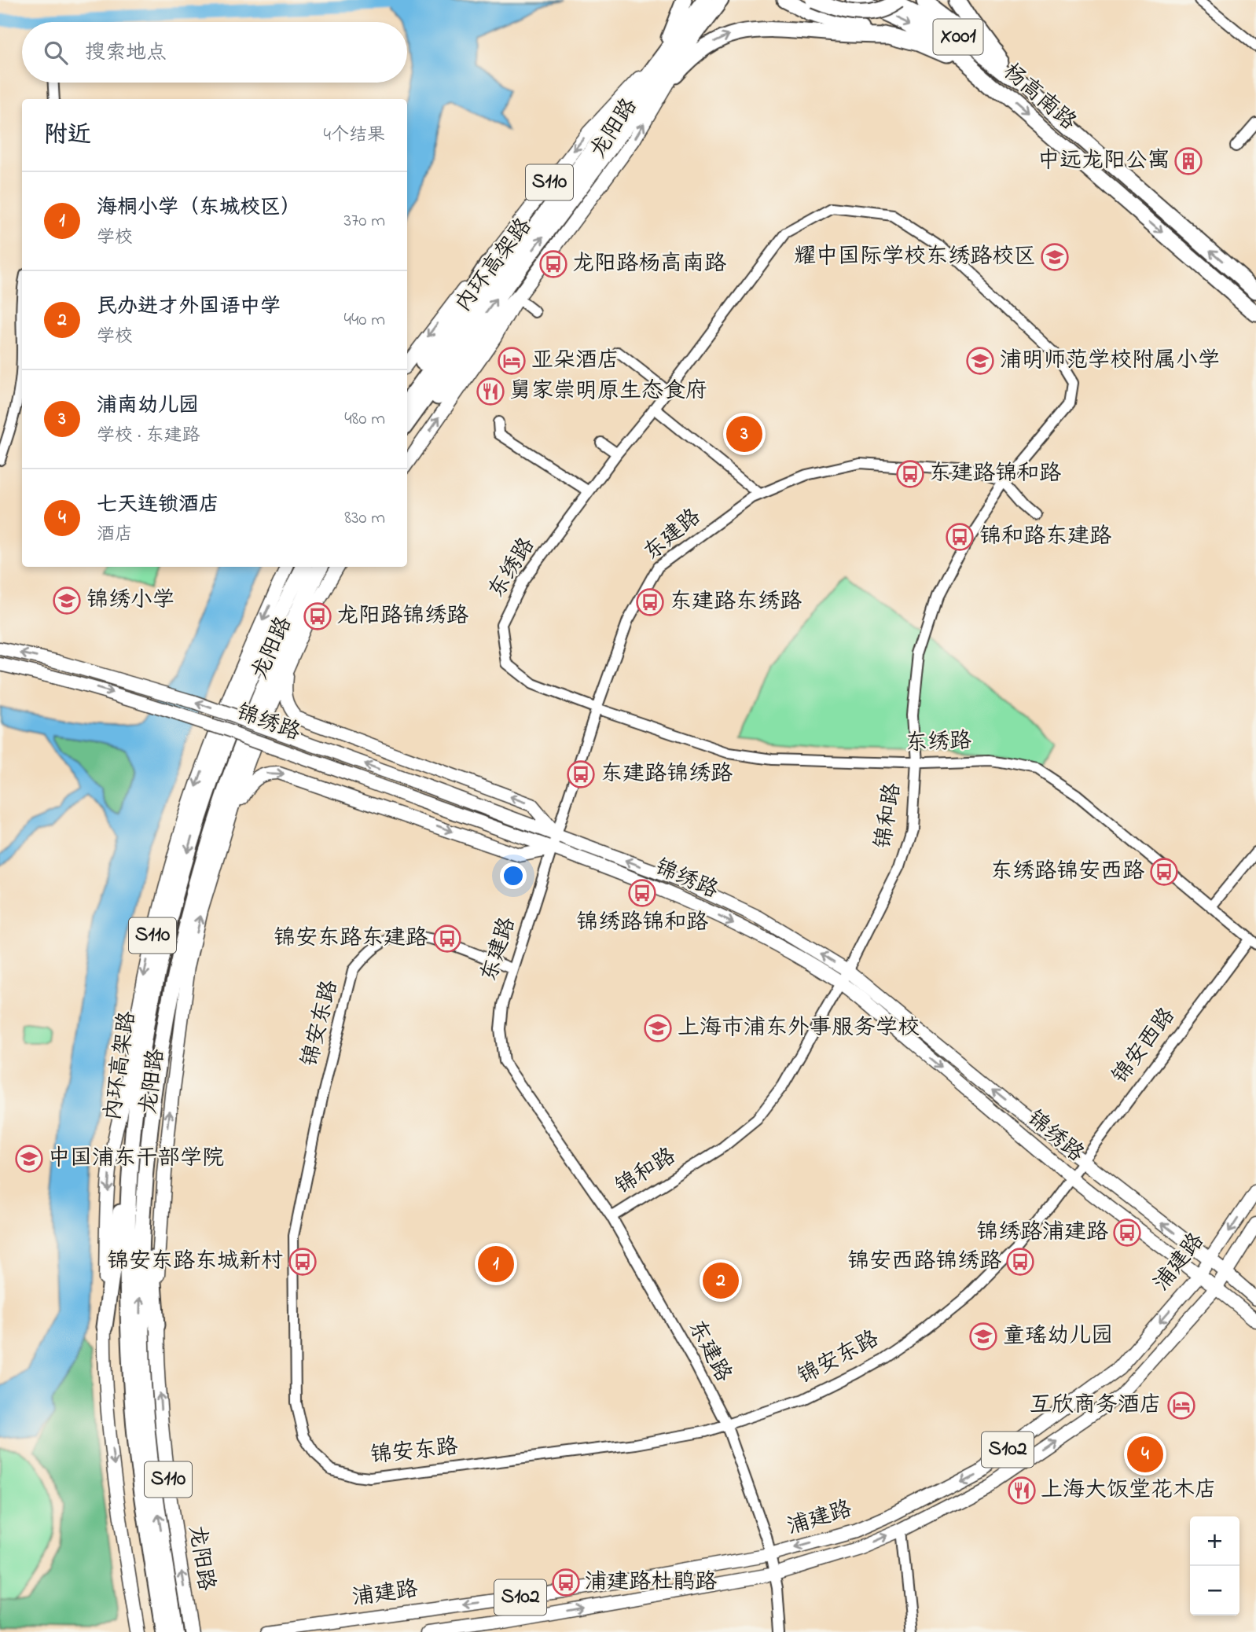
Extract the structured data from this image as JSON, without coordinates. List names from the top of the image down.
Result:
{
  "streets": {
    "highway": ["X001", "杨高南路", "内环高架路"],
    "main road": [
      "龙阳路",
      "S110",
      "锦绣路",
      "浦建路",
      "S102"
    ],
    "street": [
      "东建路",
      "东绣路",
      "锦和路",
      "锦安东路",
      "锦安西路"
    ]
  },
  "crossings": [
    ["龙阳路", "内环高架路"],
    ["东建路", "东绣路"],
    ["东建路", "锦绣路"],
    ["东建路", "锦和路"],
    ["东建路", "锦安东路"],
    ["东建路", "浦建路"],
    ["东绣路", "锦和路"],
    ["东绣路", "锦安西路"],
    ["锦绣路", "锦和路"],
    ["锦绣路", "锦安东路"],
    ["锦绣路", "锦安西路"],
    ["锦绣路", "浦建路"],
    ["锦安东路", "锦安西路"]
  ],
  "places": {
    "building": ["中远龙阳公寓"],
    "school or university": [
      "耀中国际学校东绣路校区",
      "浦明师范学校附属小学",
      "锦绣小学",
      "上海市浦东外事服务学校",
      "中国浦东干部学院",
      "童瑶幼儿园"
    ],
    "bus stop": [
      "龙阳路杨高南路",
      "东建路锦和路",
      "锦和路东建路",
      "东建路东绣路",
      "龙阳路锦绣路",
      "东建路锦绣路",
      "东绣路锦安西路",
      "锦绣路锦和路",
      "锦安东路东建路",
      "锦绣路浦建路",
      "锦安东路东城新村",
      "锦安西路锦绣路",
      "浦建路杜鹃路"
    ],
    "hotel": ["亚朵酒店", "互欣商务酒店"],
    "restaurant": ["舅家崇明原生态食府", "上海大饭堂花木店"]
  },
  "page": {
    "search": "搜索地点",
    "heading": ["附近", "4个结果"],
    "list": [
      {
        "mark": "1",
        "name": "海桐小学（东城校区）",
        "note": "学校",
        "value": "370 m"
      },
      {
        "mark": "2",
        "name": "民办进才外国语中学",
        "note": "学校",
        "value": "440 m"
      },
      {
        "mark": "3",
        "name": "浦南幼儿园",
        "note": "学校 · 东建路",
        "value": "480 m"
      },
      {
        "mark": "4",
        "name": "七天连锁酒店",
        "note": "酒店",
        "value": "830 m"
      }
    ],
    "pins": [
      "3",
      "1",
      "2",
      "4"
    ],
    "map_buttons": ["+", "−"]
  }
}
